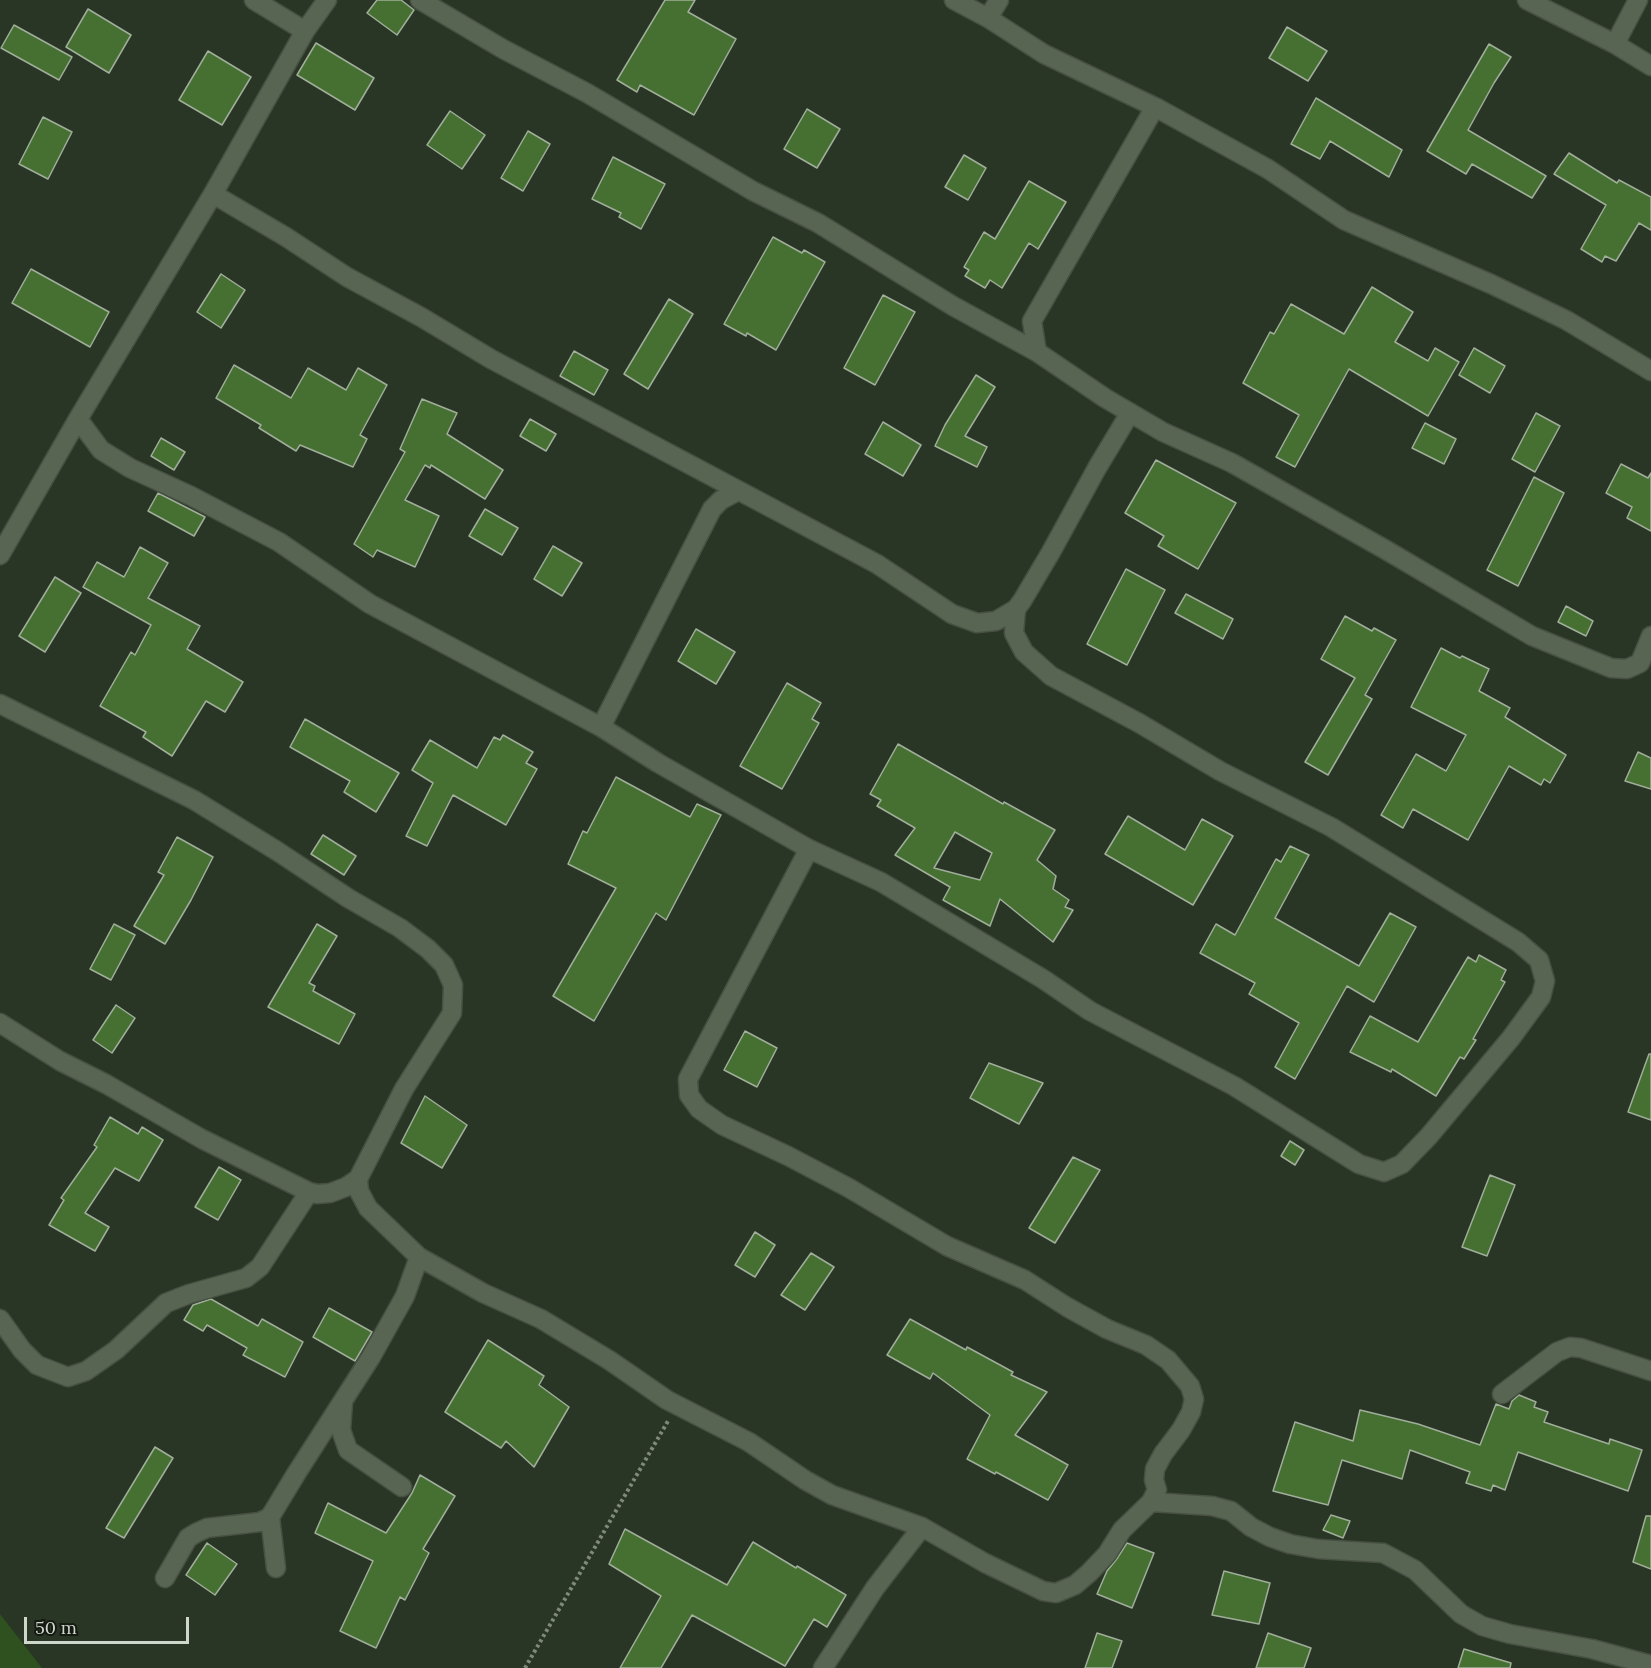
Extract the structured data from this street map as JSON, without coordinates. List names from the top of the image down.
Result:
{
  "scale_bar": "50 m"
}
